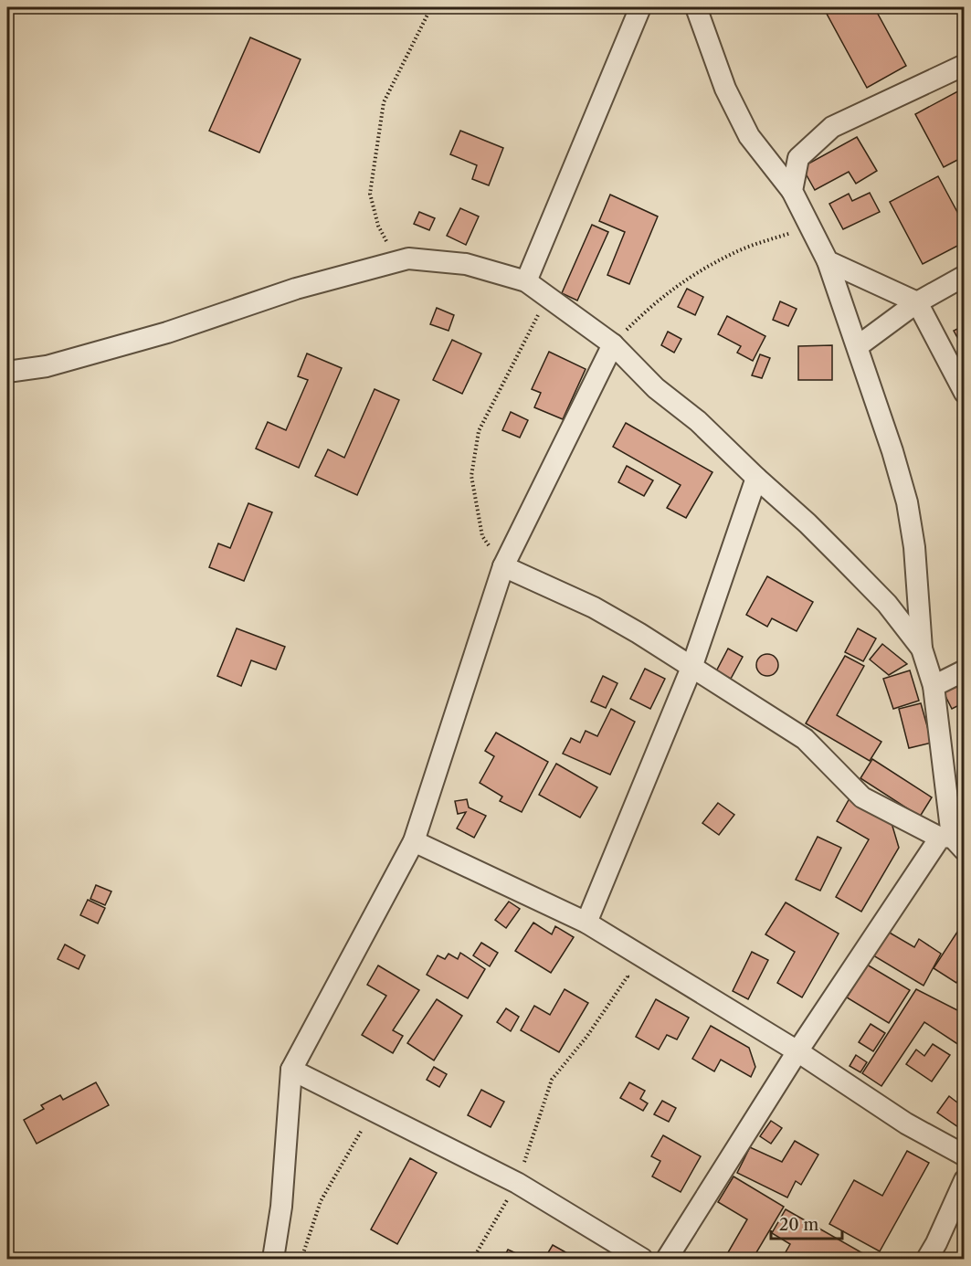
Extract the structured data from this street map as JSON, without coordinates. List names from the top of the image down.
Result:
{
  "scale_bar": "20 m"
}
